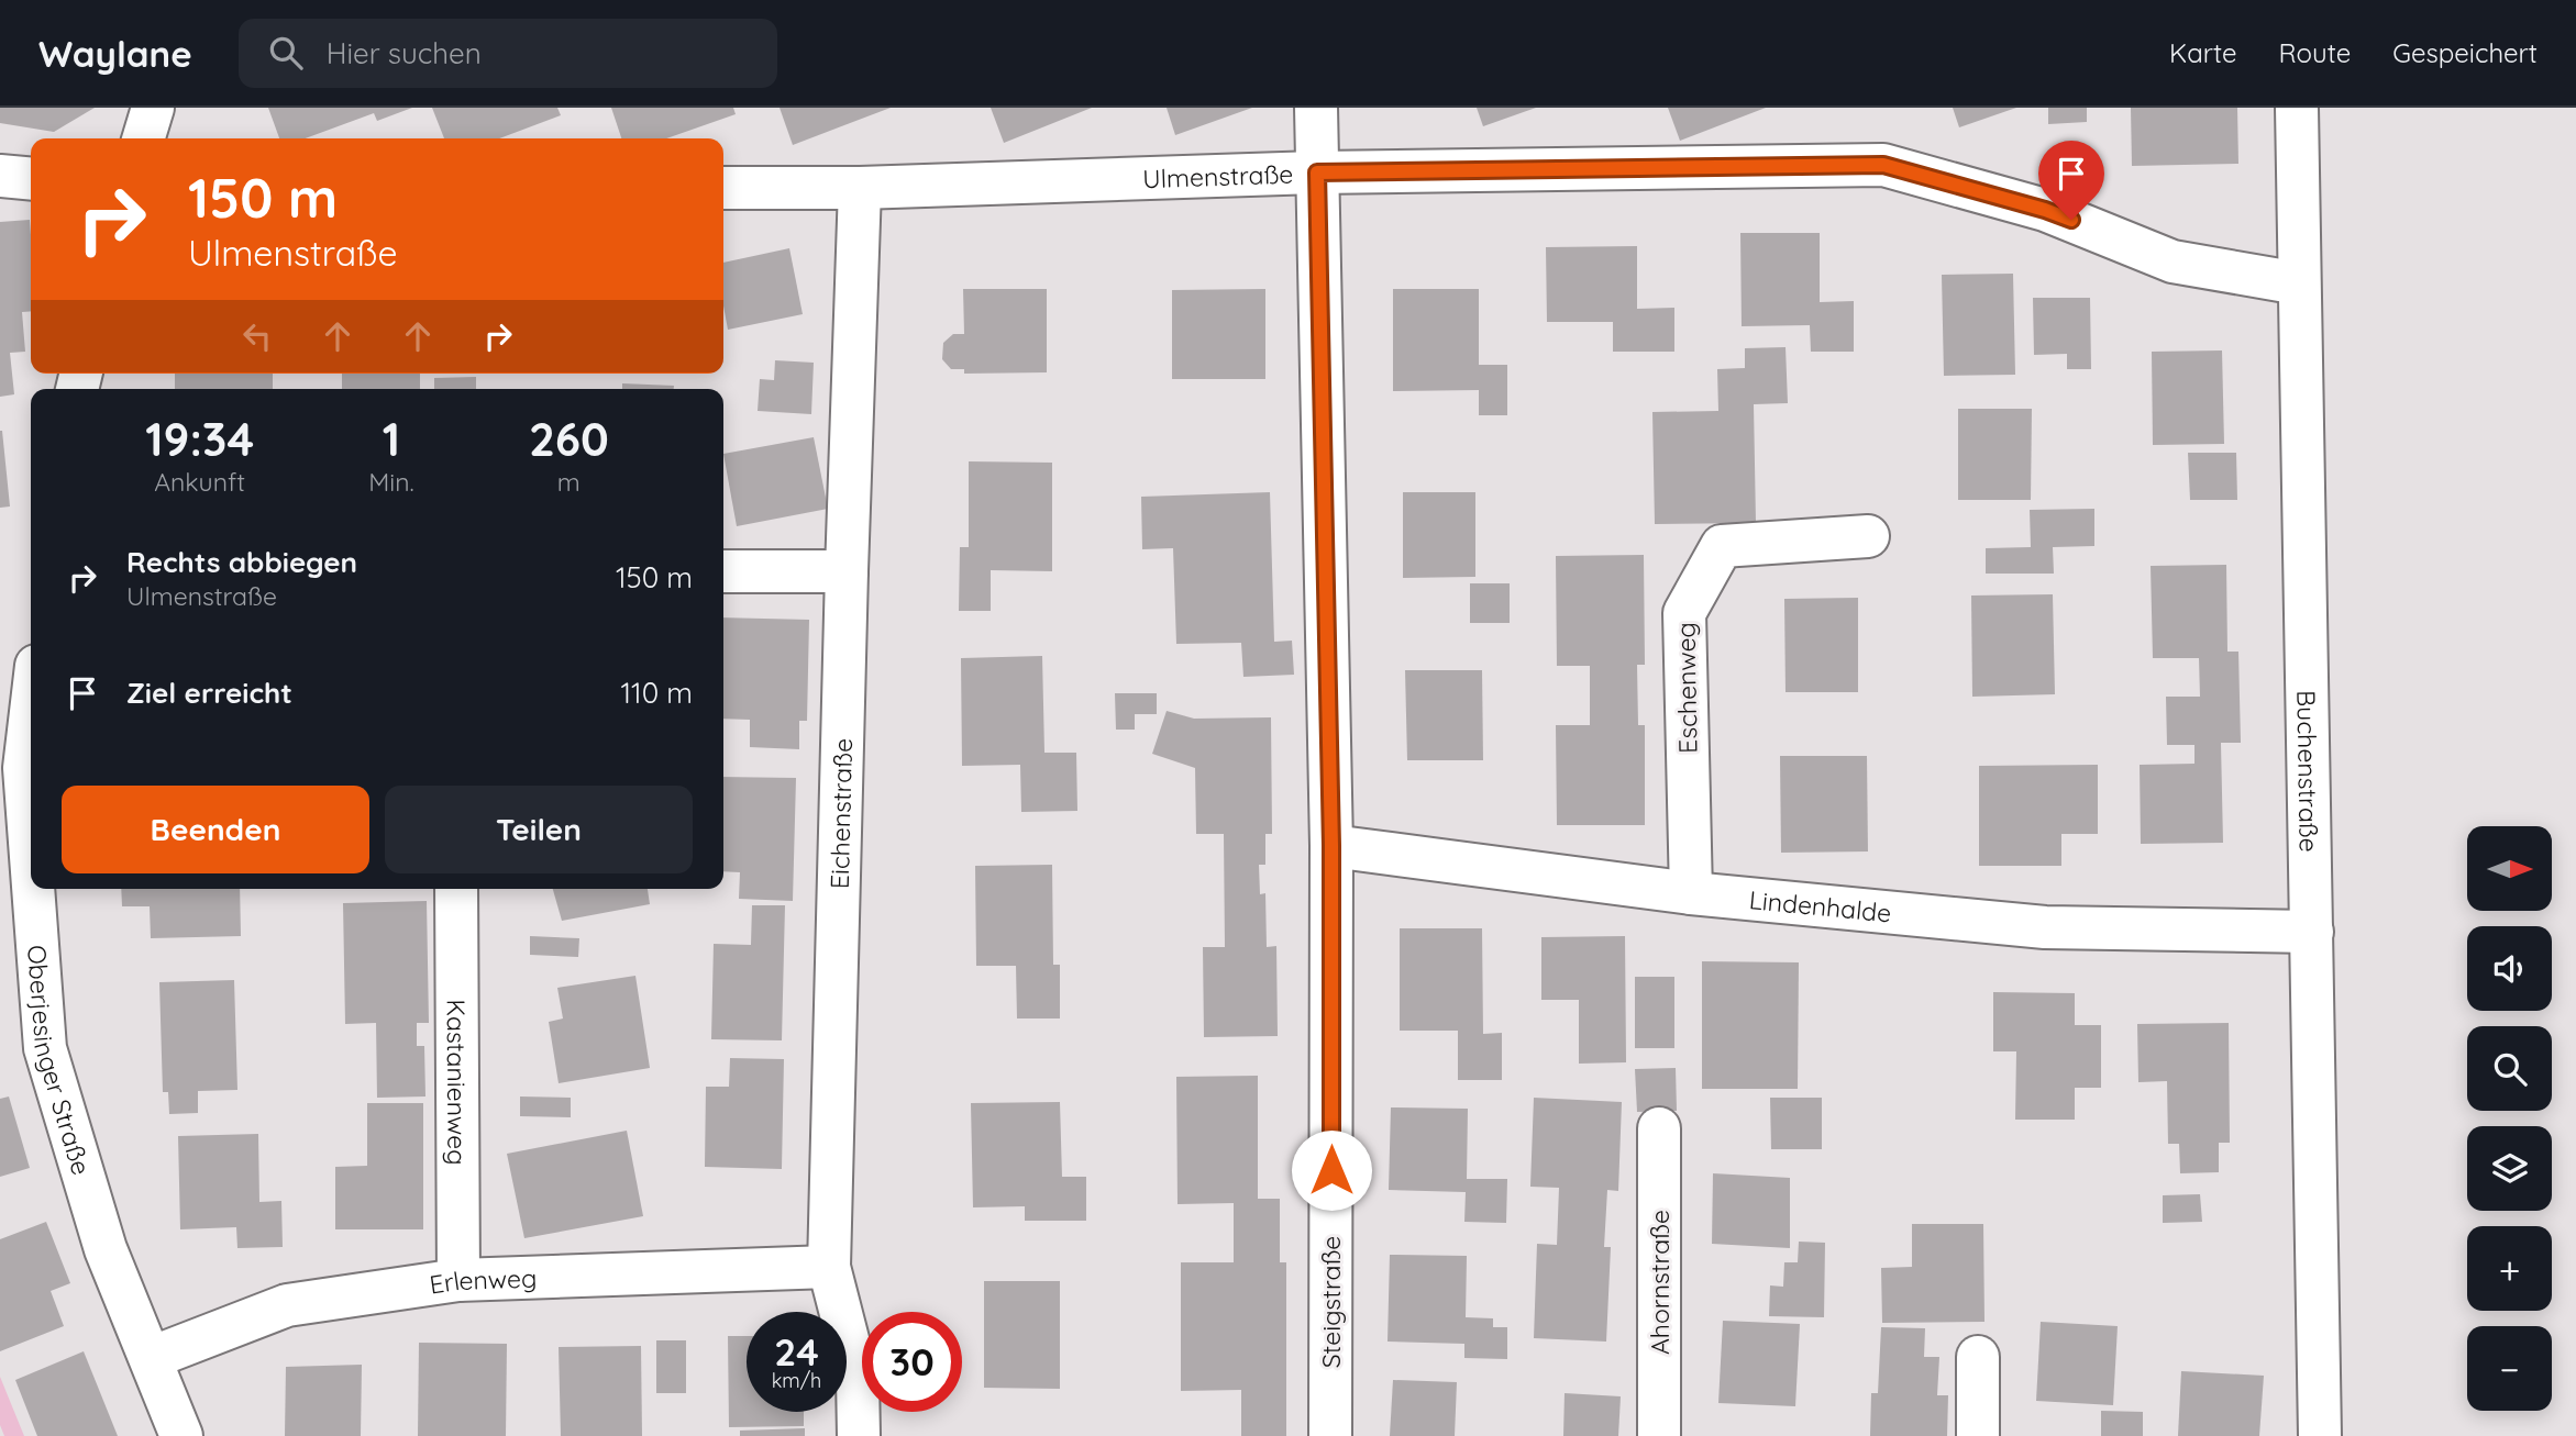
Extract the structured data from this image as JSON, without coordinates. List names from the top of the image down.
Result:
{
  "streets": {
    "street": [
      "Ulmenstraße",
      "Eschenweg",
      "Buchenstraße",
      "Eichenstraße",
      "Lindenhalde",
      "Oberjesinger Straße",
      "Kastanienweg",
      "Erlenweg",
      "Ahornstraße",
      "Steigstraße"
    ]
  },
  "crossings": [
    ["Ulmenstraße", "Buchenstraße"],
    ["Ulmenstraße", "Eichenstraße"],
    ["Ulmenstraße", "Steigstraße"],
    ["Eschenweg", "Lindenhalde"],
    ["Buchenstraße", "Lindenhalde"],
    ["Eichenstraße", "Erlenweg"],
    ["Lindenhalde", "Steigstraße"],
    ["Oberjesinger Straße", "Erlenweg"],
    ["Kastanienweg", "Erlenweg"]
  ],
  "north": "right",
  "page": {
    "header": "Waylane",
    "search": "Hier suchen",
    "nav": ["Karte", "Route", "Gespeichert"],
    "turn": ["150 m", "Ulmenstraße"],
    "eta": [
      "19:34",
      "Ankunft",
      "1",
      "Min.",
      "260",
      "m"
    ],
    "list": [
      {
        "name": "Rechts abbiegen",
        "note": "Ulmenstraße",
        "value": "150 m"
      },
      {
        "name": "Ziel erreicht",
        "value": "110 m"
      }
    ],
    "buttons": ["Beenden", "Teilen"],
    "map_buttons": ["+", "−"],
    "speed": "24 km/h",
    "limit": "30"
  }
}
